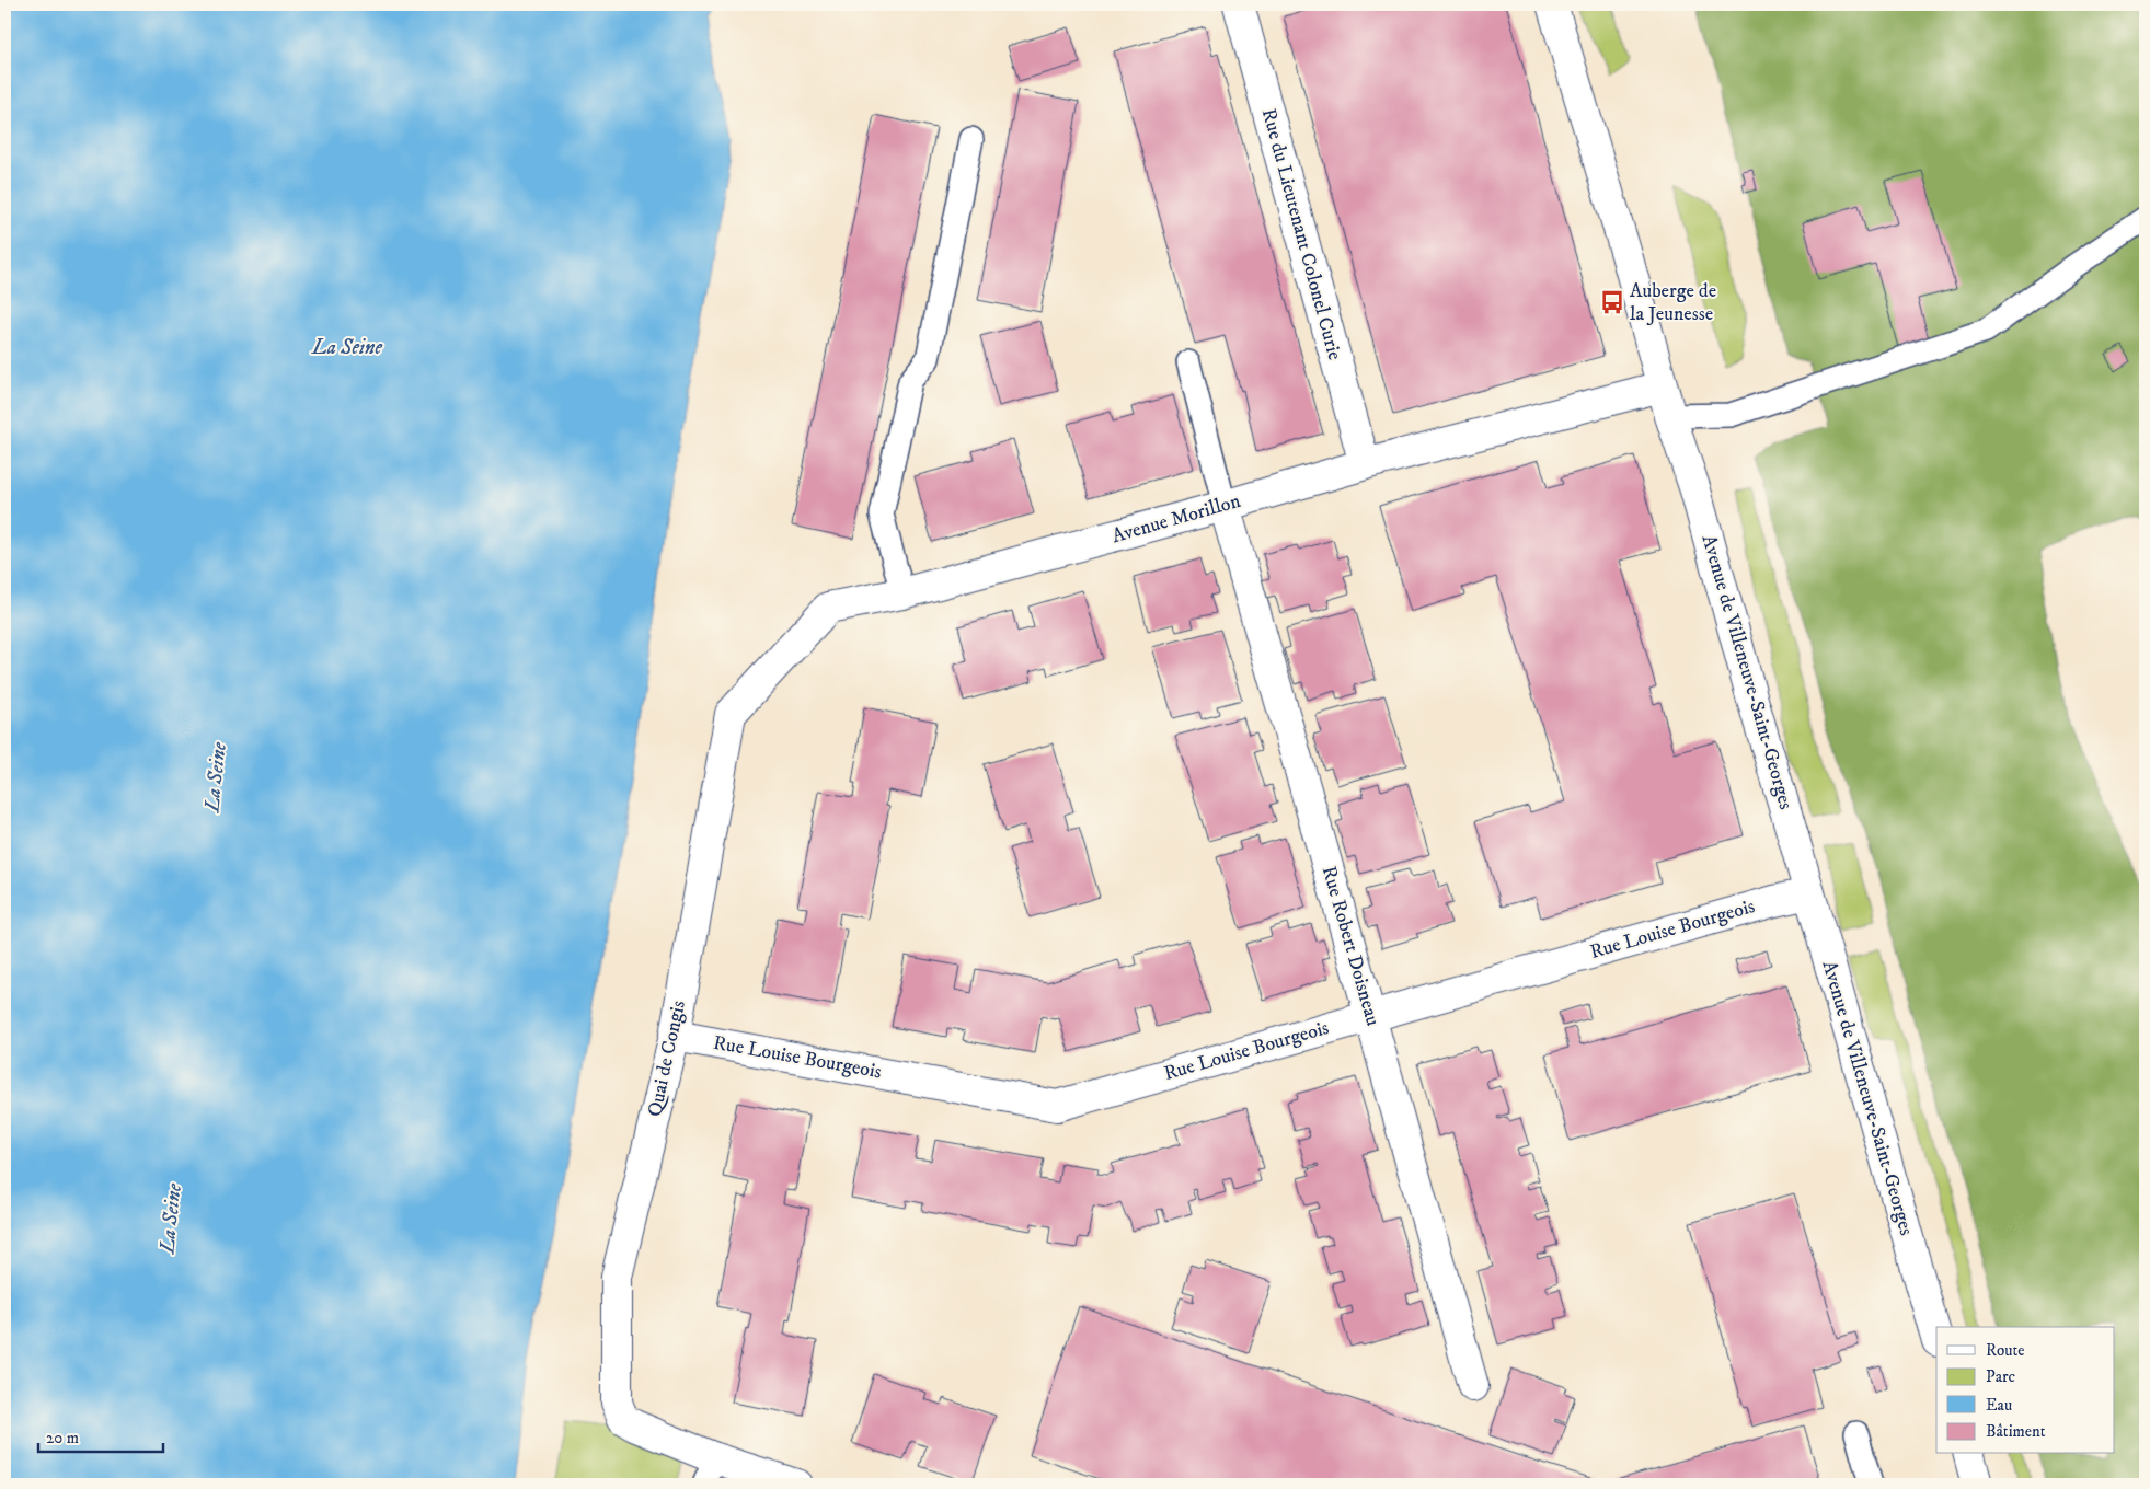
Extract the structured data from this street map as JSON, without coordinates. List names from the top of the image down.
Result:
{
  "streets": {
    "street": [
      "Rue du Lieutenant Colonel Curie",
      "Avenue Morillon",
      "Avenue de Villeneuve-Saint-Georges",
      "Rue Louise Bourgeois",
      "Rue Robert Doisneau",
      "Quai de Congis"
    ]
  },
  "crossings": [
    ["Rue du Lieutenant Colonel Curie", "Avenue Morillon"],
    ["Avenue Morillon", "Avenue de Villeneuve-Saint-Georges"],
    ["Avenue Morillon", "Rue Robert Doisneau"],
    ["Avenue Morillon", "Quai de Congis"],
    ["Avenue de Villeneuve-Saint-Georges", "Rue Louise Bourgeois"],
    ["Rue Louise Bourgeois", "Rue Robert Doisneau"],
    ["Rue Louise Bourgeois", "Quai de Congis"]
  ],
  "water": ["La Seine"],
  "places": {
    "bus stop": ["Auberge de la Jeunesse"]
  },
  "legend": [
    "Route",
    "Parc",
    "Eau",
    "Bâtiment"
  ],
  "scale_bar": "20 m"
}
